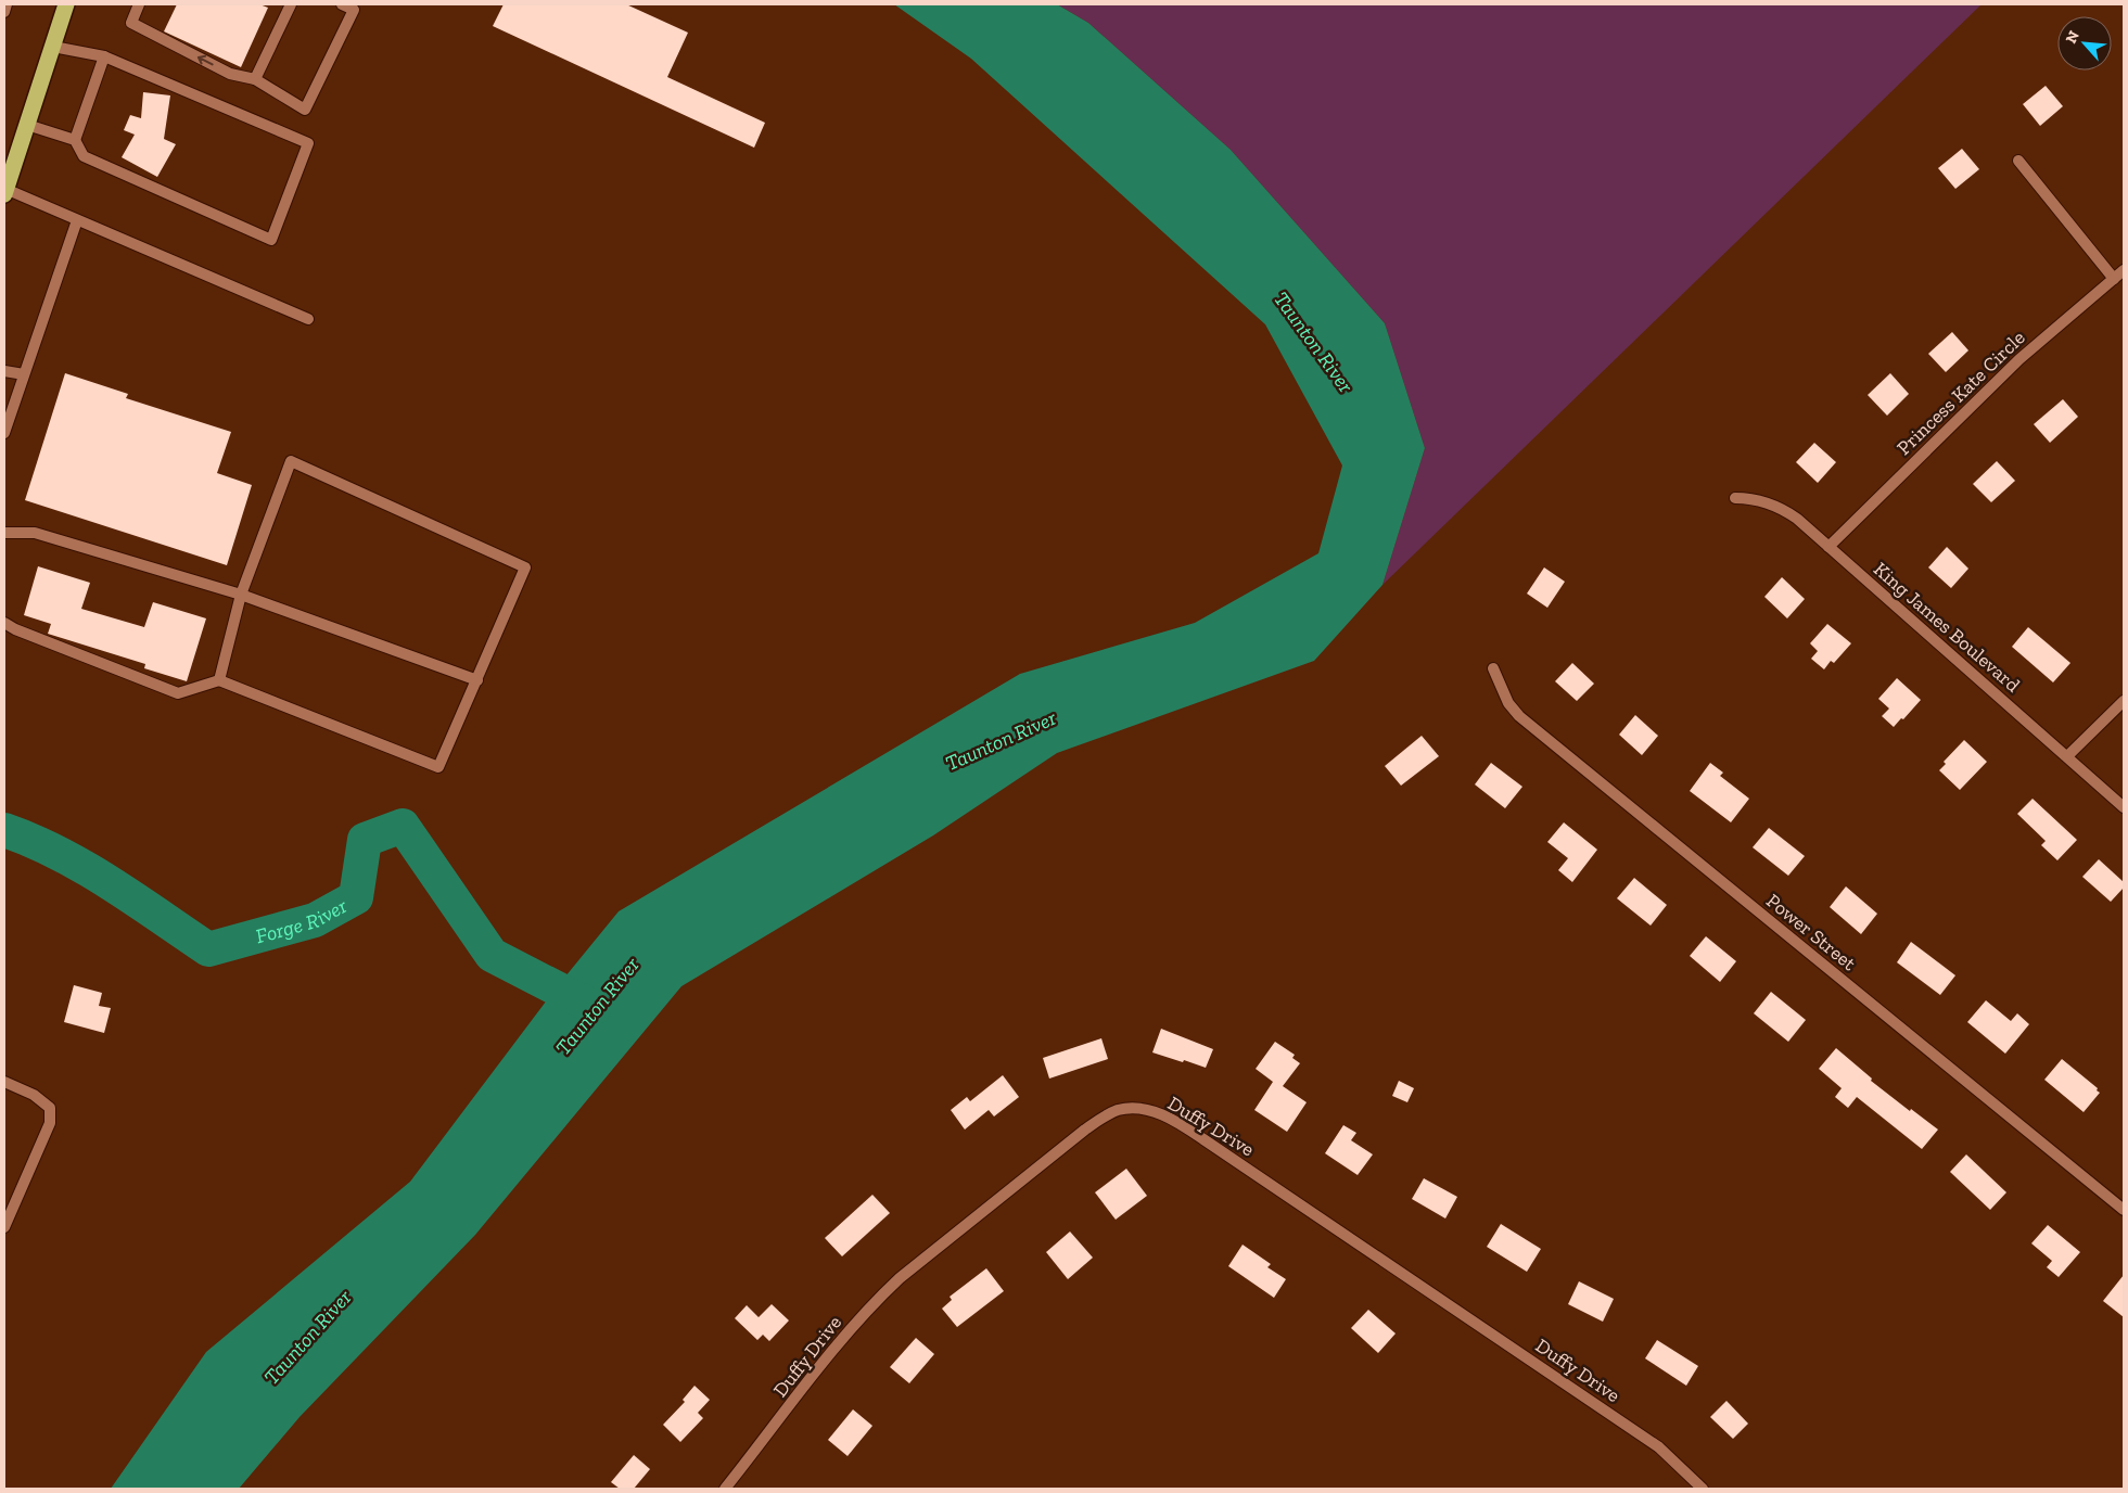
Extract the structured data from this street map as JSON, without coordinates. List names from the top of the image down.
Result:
{
  "streets": {
    "street": [
      "Princess Kate Circle",
      "King James Boulevard",
      "Power Street",
      "Duffy Drive"
    ]
  },
  "crossings": [
    ["Princess Kate Circle", "King James Boulevard"]
  ],
  "water": ["Taunton River", "Forge River"],
  "north": "top left"
}
